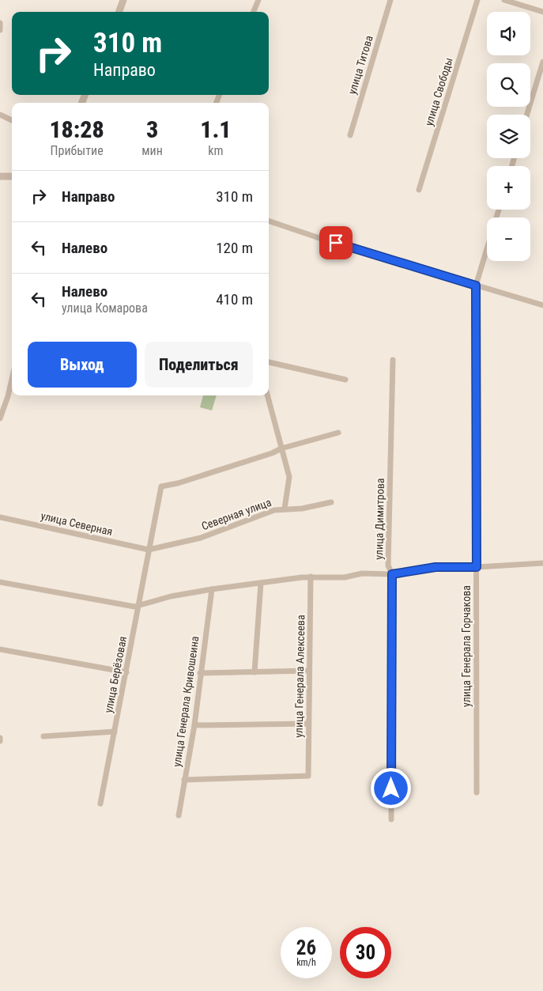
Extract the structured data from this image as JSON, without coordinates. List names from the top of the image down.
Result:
{
  "streets": {
    "street": [
      "улица Титова",
      "улица Свободы",
      "Северная улица",
      "улица Димитрова",
      "улица Северная",
      "улица Генерала Горчакова",
      "улица Берёзовая",
      "улица Генерала Алексеева",
      "улица Генерала Кривошеина"
    ]
  },
  "crossings": [
    ["Северная улица", "улица Северная"],
    ["Северная улица", "улица Берёзовая"],
    ["улица Северная", "улица Берёзовая"],
    ["улица Генерала Алексеева", "улица Генерала Кривошеина"]
  ],
  "page": {
    "map_buttons": ["+", "−"],
    "turn": ["310 m", "Направо"],
    "eta": [
      "18:28",
      "Прибытие",
      "3",
      "мин",
      "1.1",
      "km"
    ],
    "list": [
      {
        "name": "Направо",
        "value": "310 m"
      },
      {
        "name": "Налево",
        "value": "120 m"
      },
      {
        "name": "Налево",
        "note": "улица Комарова",
        "value": "410 m"
      }
    ],
    "buttons": ["Выход", "Поделиться"],
    "speed": "26 km/h",
    "limit": "30"
  }
}
